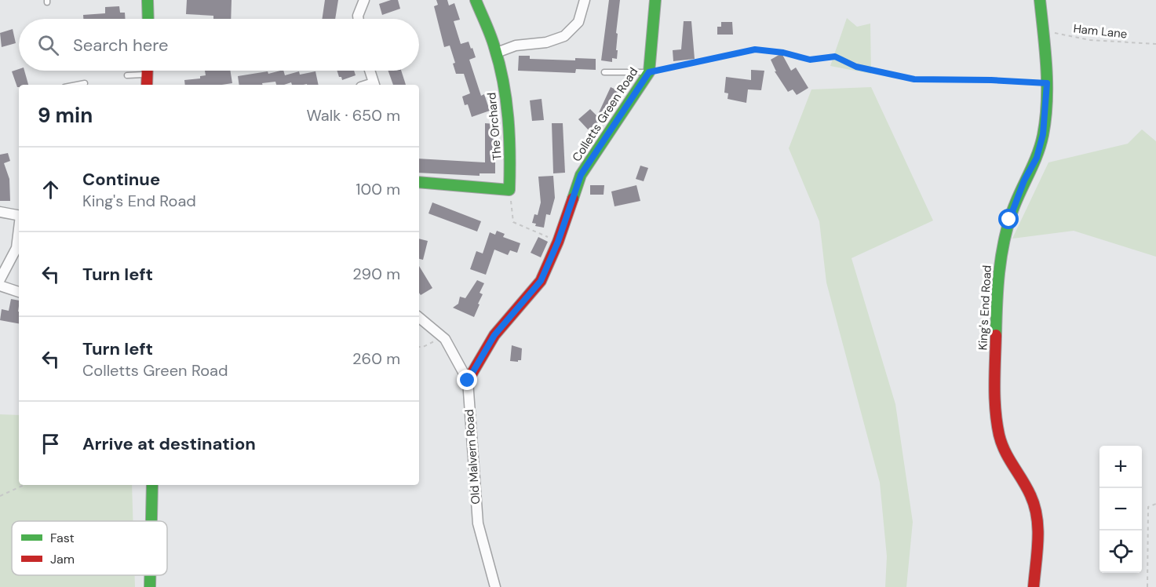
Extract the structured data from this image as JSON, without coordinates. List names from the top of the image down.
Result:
{
  "streets": {
    "main road": ["Colletts Green Road", "The Orchard", "King's End Road"],
    "street": ["Old Malvern Road"],
    "path": ["Ham Lane"]
  },
  "crossings": [
    ["Ham Lane", "King's End Road"],
    ["Colletts Green Road", "Old Malvern Road"]
  ],
  "legend": ["Fast", "Jam"],
  "page": {
    "search": "Search here",
    "heading": ["9 min", "Walk · 650 m"],
    "list": [
      ["Continue", "King's End Road", "100 m"],
      ["Turn left", "290 m"],
      ["Turn left", "Colletts Green Road", "260 m"],
      "Arrive at destination"
    ],
    "map_buttons": ["+", "−"]
  }
}
